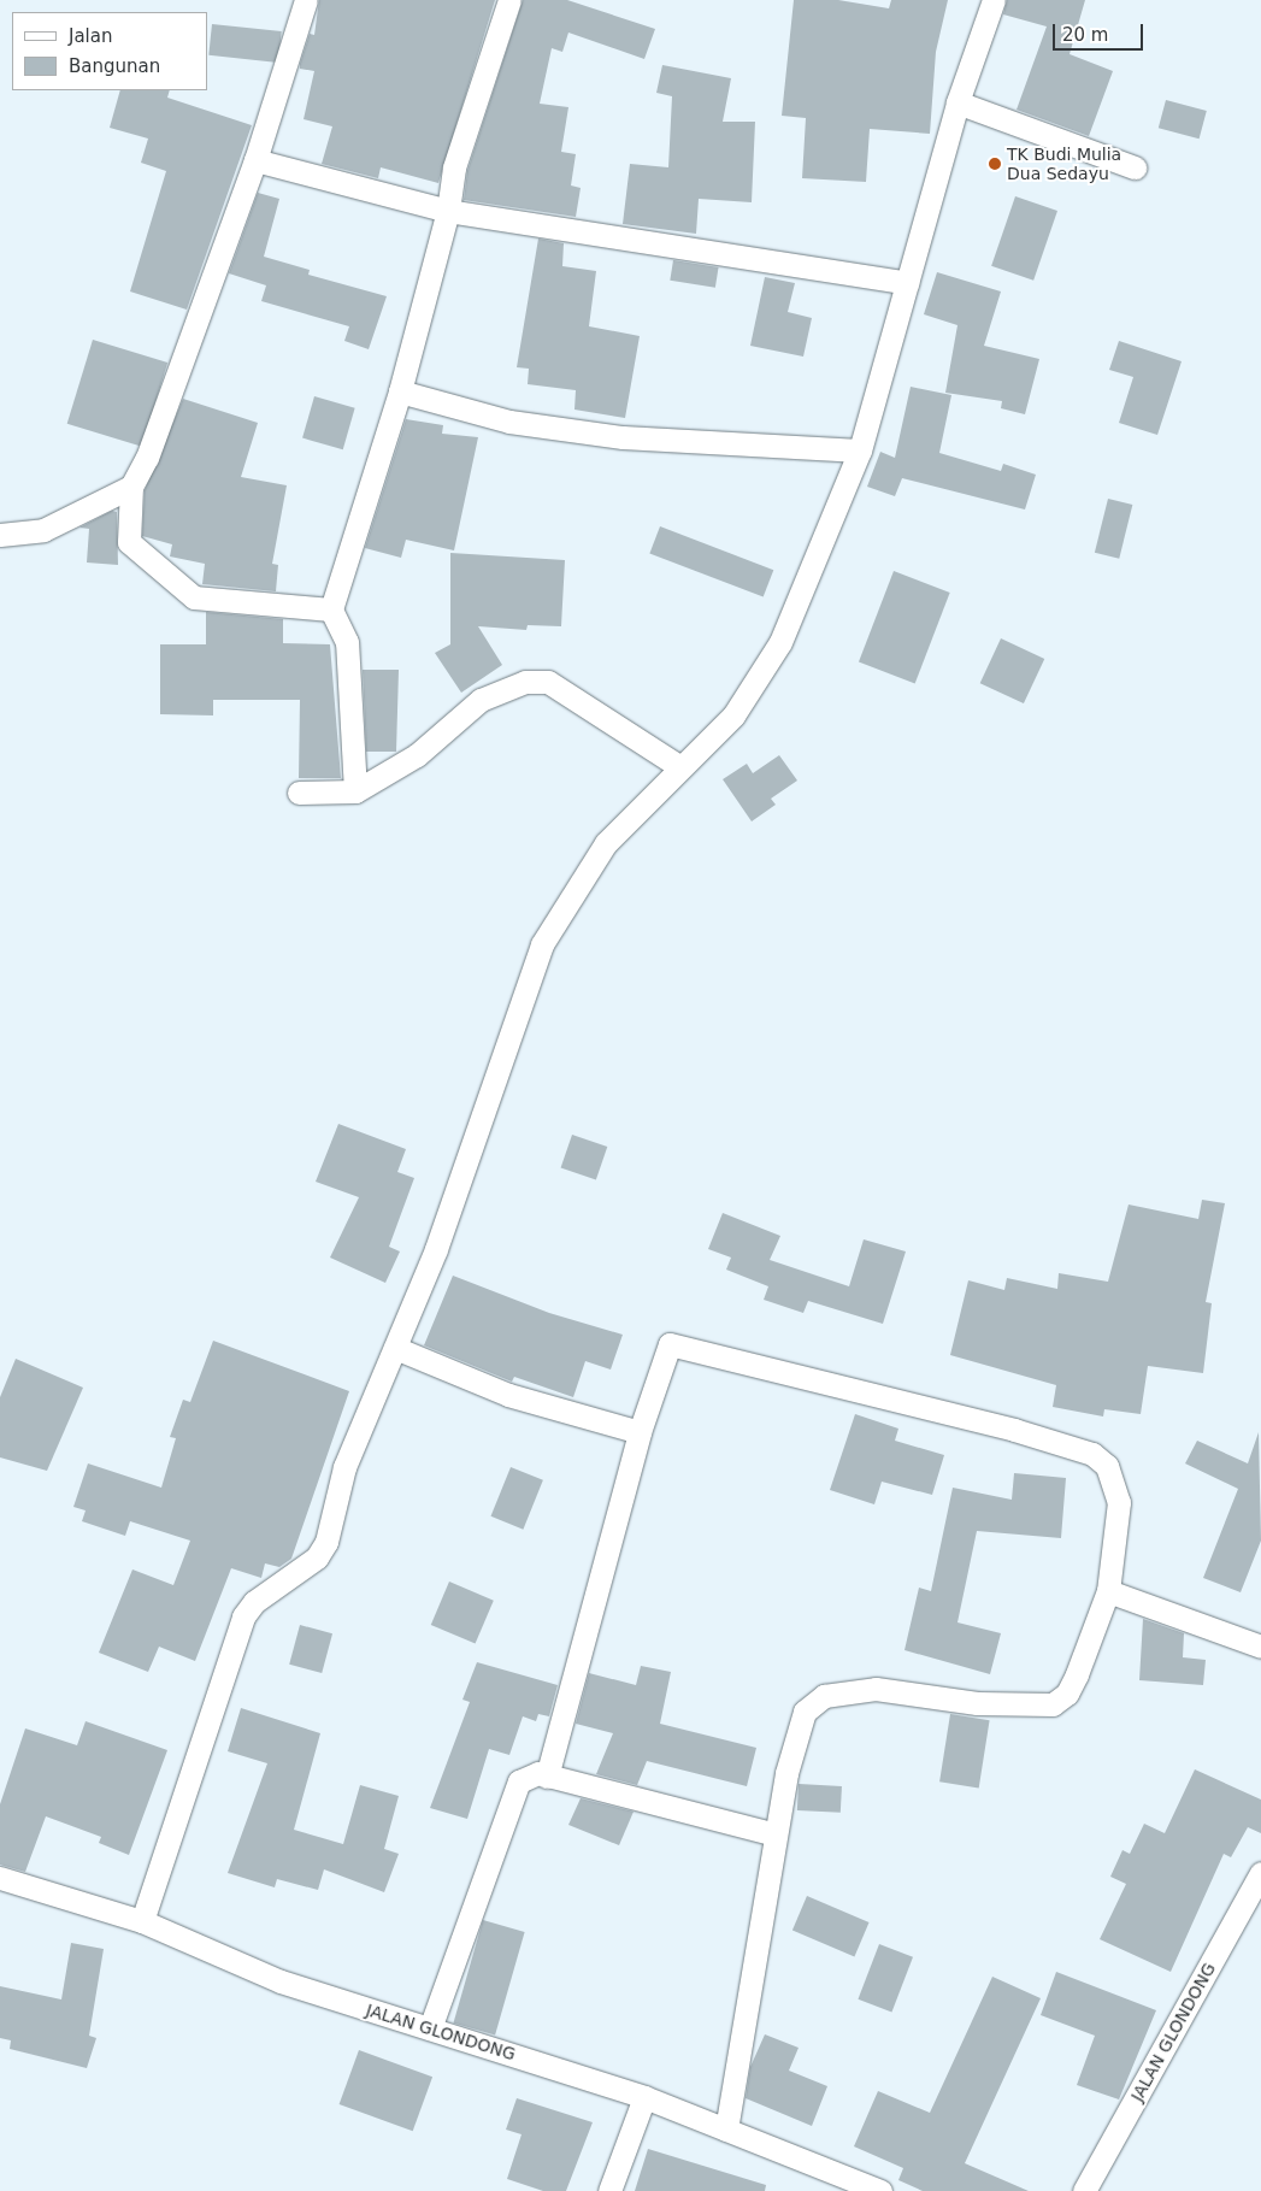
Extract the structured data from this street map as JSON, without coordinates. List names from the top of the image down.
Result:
{
  "streets": {
    "street": ["JALAN GLONDONG"]
  },
  "places": ["TK Budi Mulia Dua Sedayu"],
  "legend": ["Jalan", "Bangunan"],
  "scale_bar": "20 m"
}
